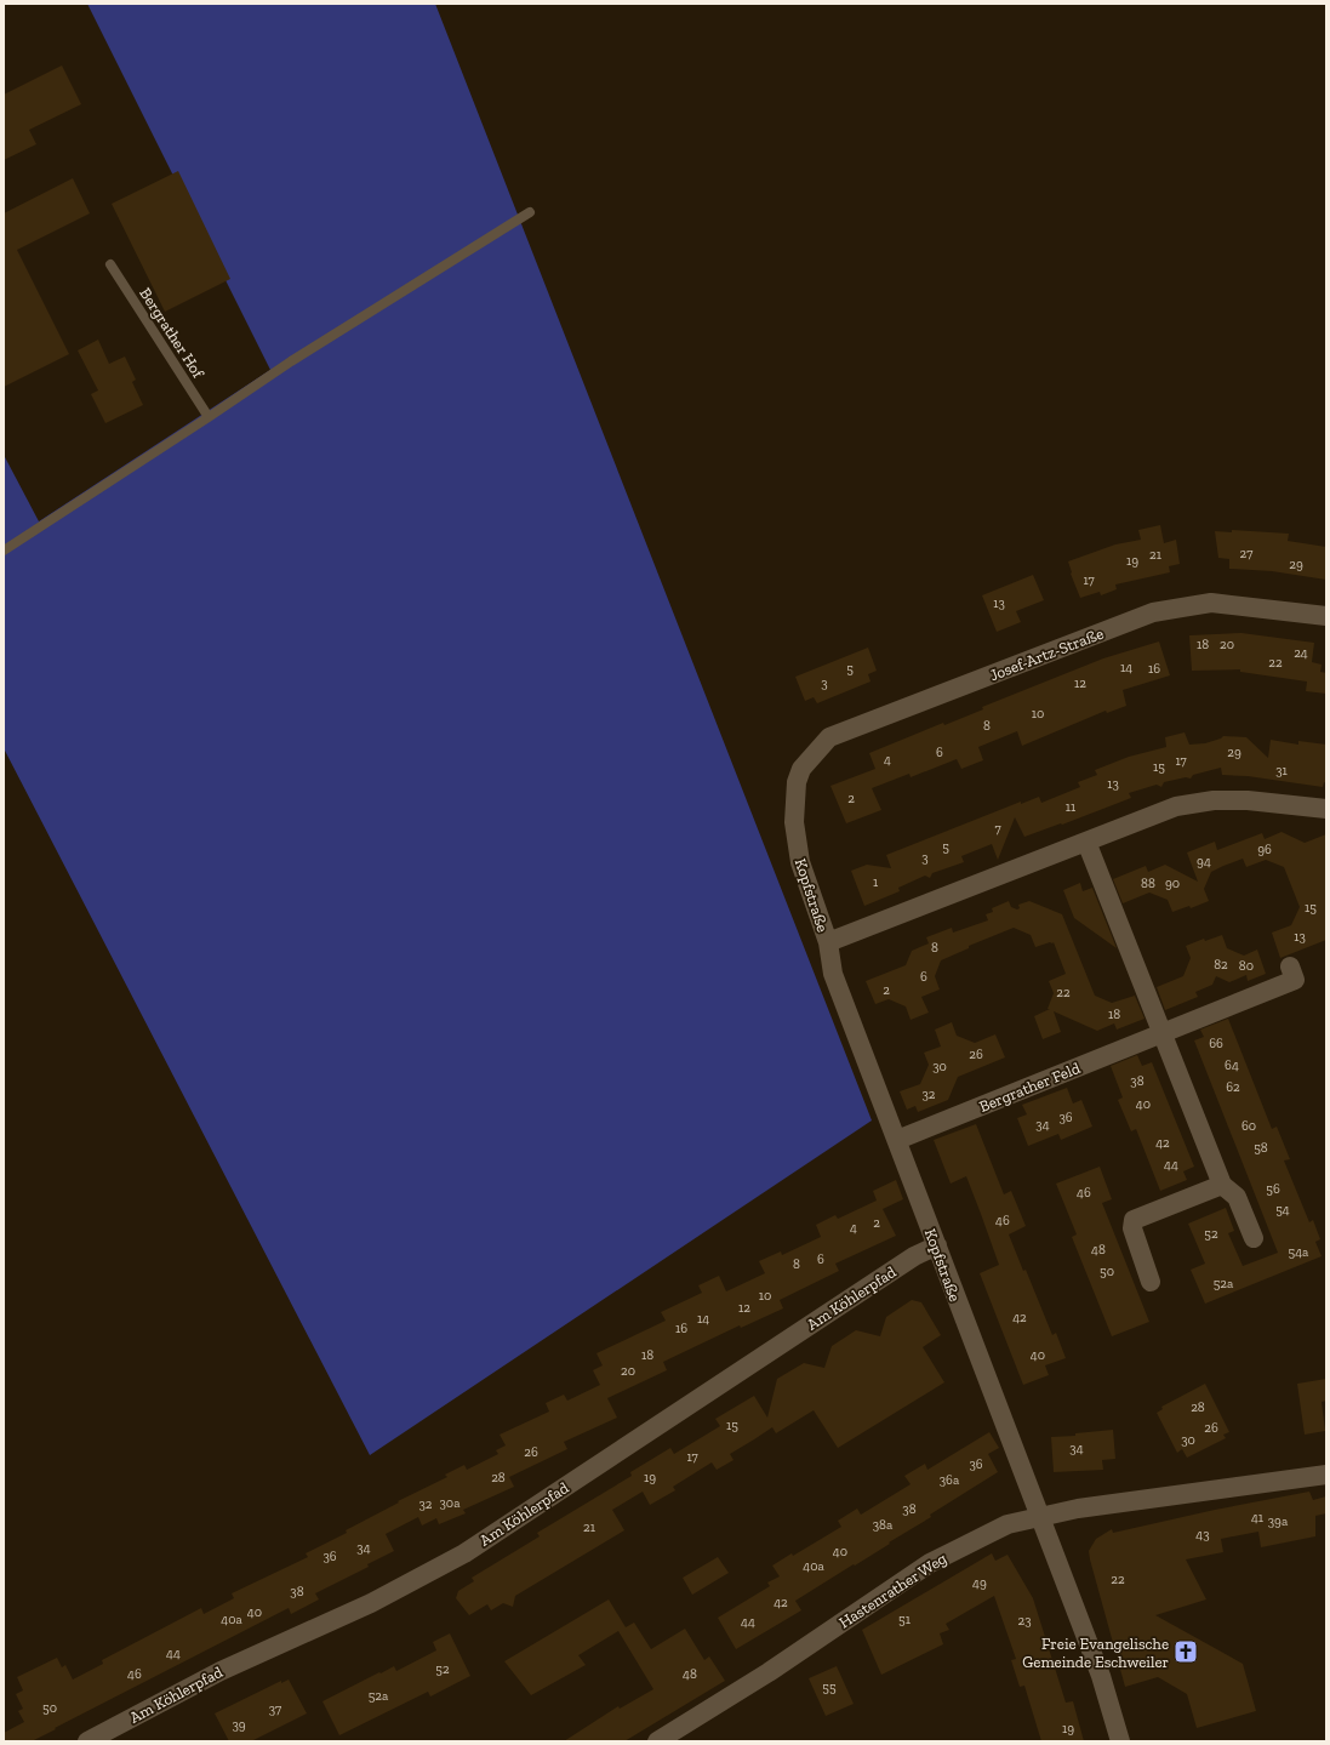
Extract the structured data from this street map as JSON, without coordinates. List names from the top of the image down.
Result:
{
  "streets": {
    "street": [
      "Josef-Artz-Straße",
      "Kopfstraße",
      "Bergrather Feld",
      "Am Köhlerpfad",
      "Hastenrather Weg"
    ],
    "lane": ["Bergrather Hof"]
  },
  "crossings": [
    ["Josef-Artz-Straße", "Kopfstraße"],
    ["Kopfstraße", "Bergrather Feld"],
    ["Kopfstraße", "Am Köhlerpfad"],
    ["Kopfstraße", "Hastenrather Weg"]
  ],
  "places": {
    "church": ["Freie Evangelische Gemeinde Eschweiler"]
  },
  "house_numbers": [
    "27",
    "21",
    "19",
    "29",
    "17",
    "13",
    "18",
    "20",
    "24",
    "22",
    "14",
    "5",
    "16",
    "3",
    "12",
    "10",
    "8",
    "6",
    "29",
    "4",
    "17",
    "15",
    "31",
    "13",
    "2",
    "11",
    "7",
    "5",
    "96",
    "3",
    "94",
    "1",
    "88",
    "90",
    "15",
    "13",
    "8",
    "82",
    "80",
    "6",
    "2",
    "22",
    "18",
    "66",
    "26",
    "64",
    "30",
    "38",
    "62",
    "32",
    "40",
    "36",
    "34",
    "60",
    "42",
    "58",
    "44",
    "56",
    "46",
    "54",
    "46",
    "2",
    "4",
    "52",
    "48",
    "54a",
    "6",
    "8",
    "50",
    "52a",
    "10",
    "12",
    "42",
    "14",
    "16",
    "18",
    "40",
    "20",
    "28",
    "15",
    "26",
    "30",
    "34",
    "26",
    "17",
    "36",
    "28",
    "19",
    "36a",
    "30a",
    "32",
    "38",
    "41",
    "39a",
    "38a",
    "21",
    "43",
    "34",
    "40",
    "36",
    "40a",
    "22",
    "49",
    "38",
    "42",
    "40",
    "40a",
    "51",
    "23",
    "44",
    "44",
    "52",
    "46",
    "48",
    "55",
    "52a",
    "50",
    "37",
    "39",
    "19"
  ]
}
